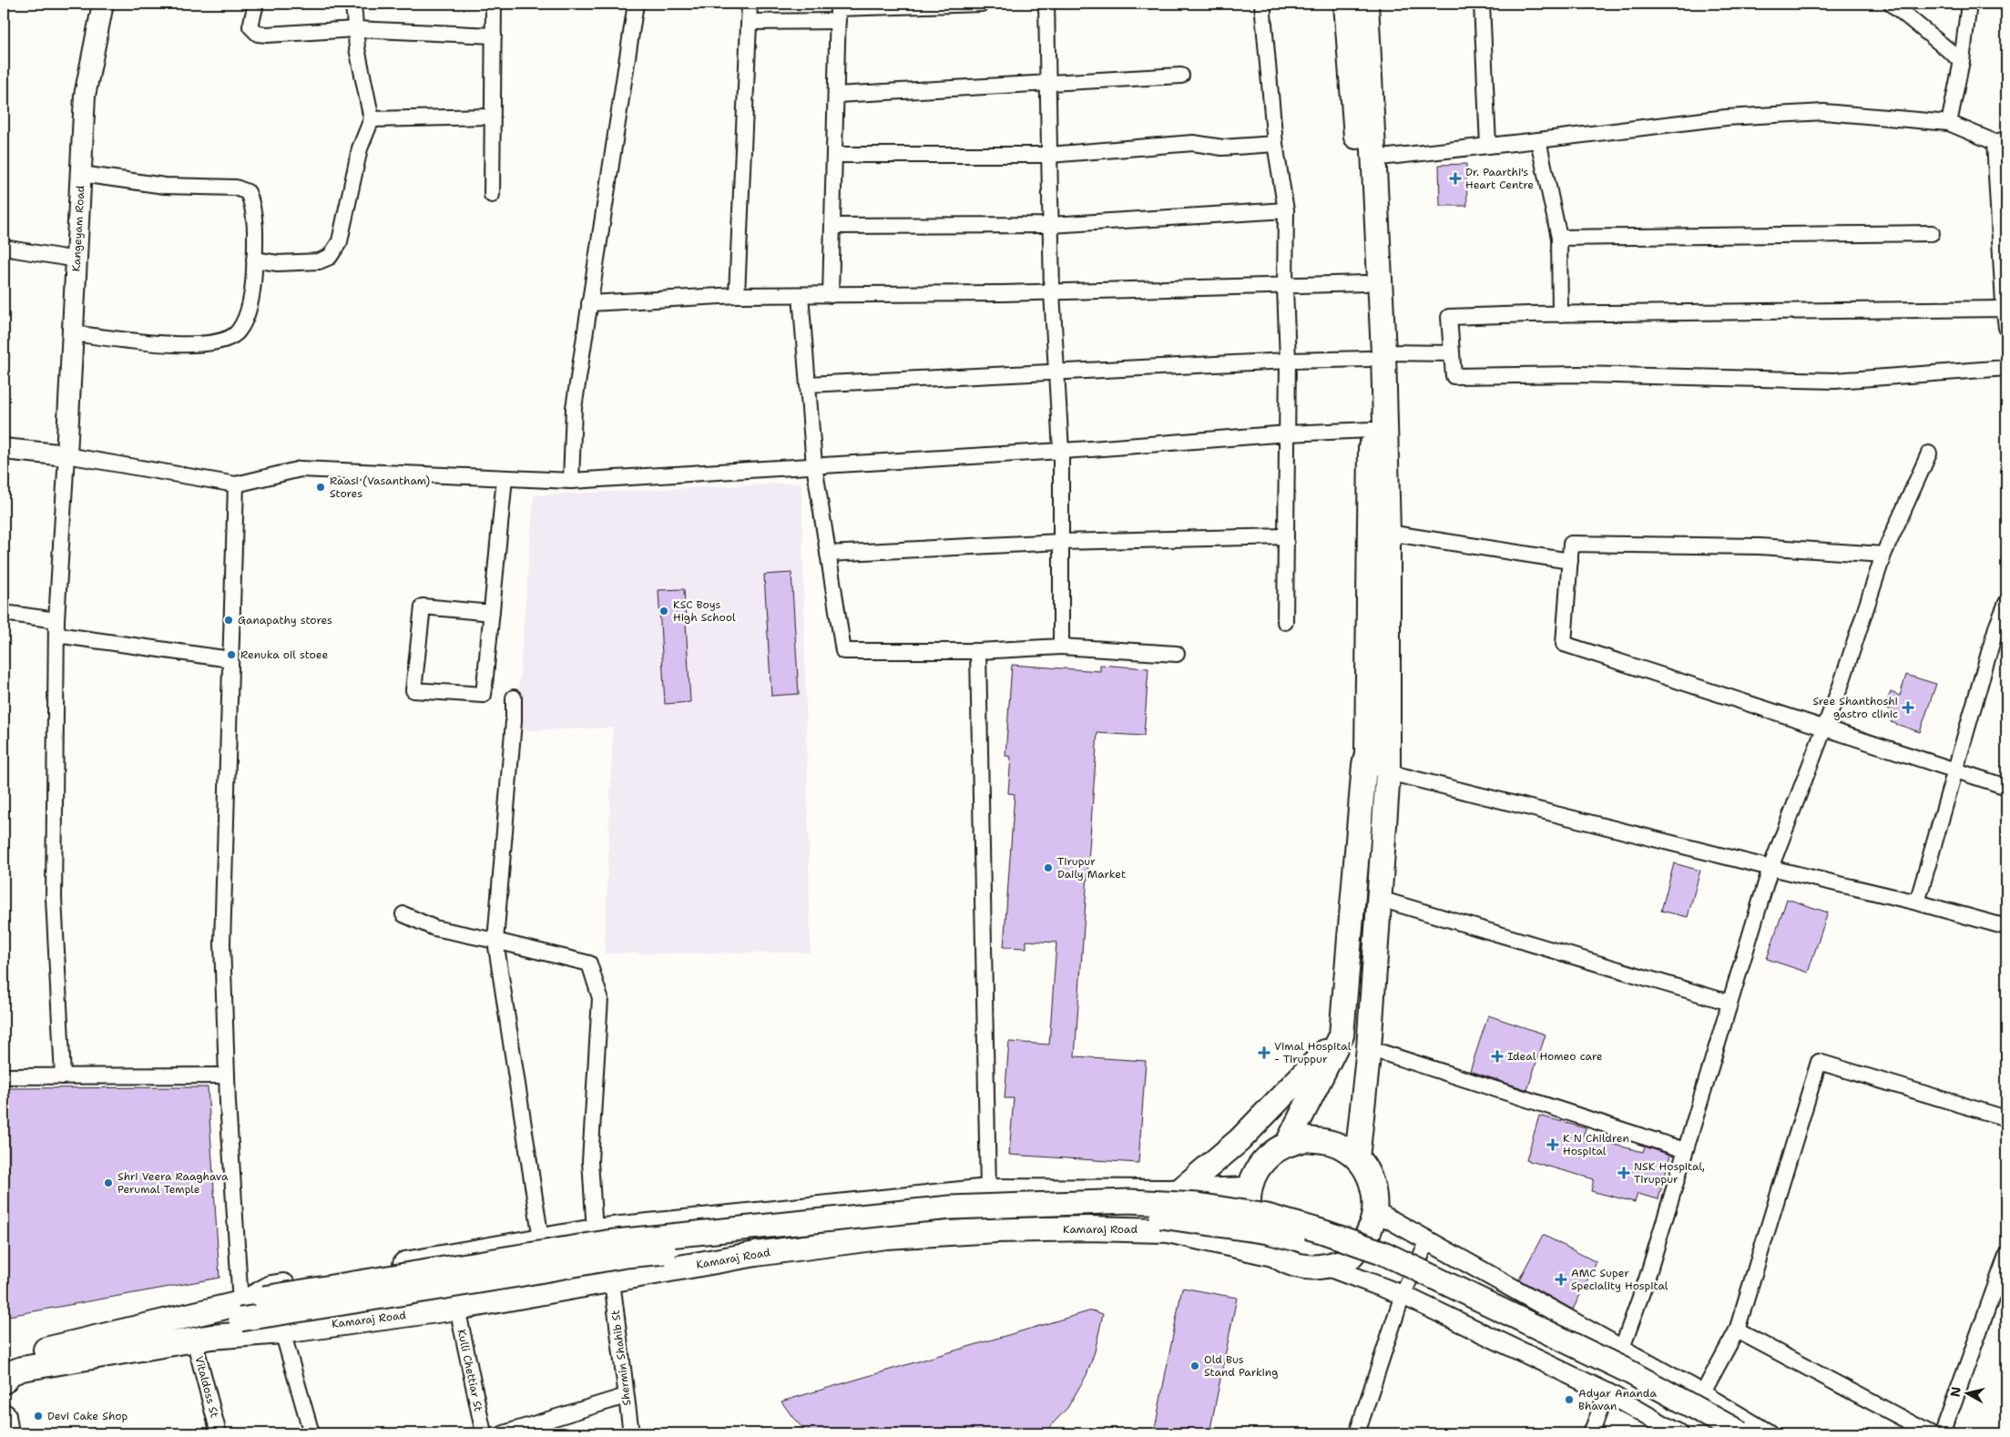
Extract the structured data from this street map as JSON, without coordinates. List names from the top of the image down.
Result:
{
  "streets": {
    "highway": ["Kamaraj Road"],
    "main road": ["Kangeyam Road"],
    "street": ["Shermin Shahib St", "Kulli Chettiar St", "Vitaldoss St"]
  },
  "crossings": [
    ["Kamaraj Road", "Shermin Shahib St"],
    ["Kamaraj Road", "Kulli Chettiar St"],
    ["Kamaraj Road", "Vitaldoss St"]
  ],
  "places": {
    "health": [
      "Dr. Paarthi's Heart Centre",
      "Sree Shanthoshi gastro clinic",
      "Vimal Hospital - Tiruppur",
      "Ideal Homeo care",
      "K N Children Hospital",
      "NSK Hospital, Tiruppur",
      "AMC Super Speciality Hospital"
    ],
    "other": [
      "Raasi (Vasantham) Stores",
      "KSC Boys High School",
      "Ganapathy stores",
      "Renuka oil stoee",
      "Tirupur Daily Market",
      "Shri Veera Raaghava Perumal Temple",
      "Old Bus Stand Parking",
      "Adyar Ananda Bhavan",
      "Devi Cake Shop"
    ]
  },
  "north": "left"
}
